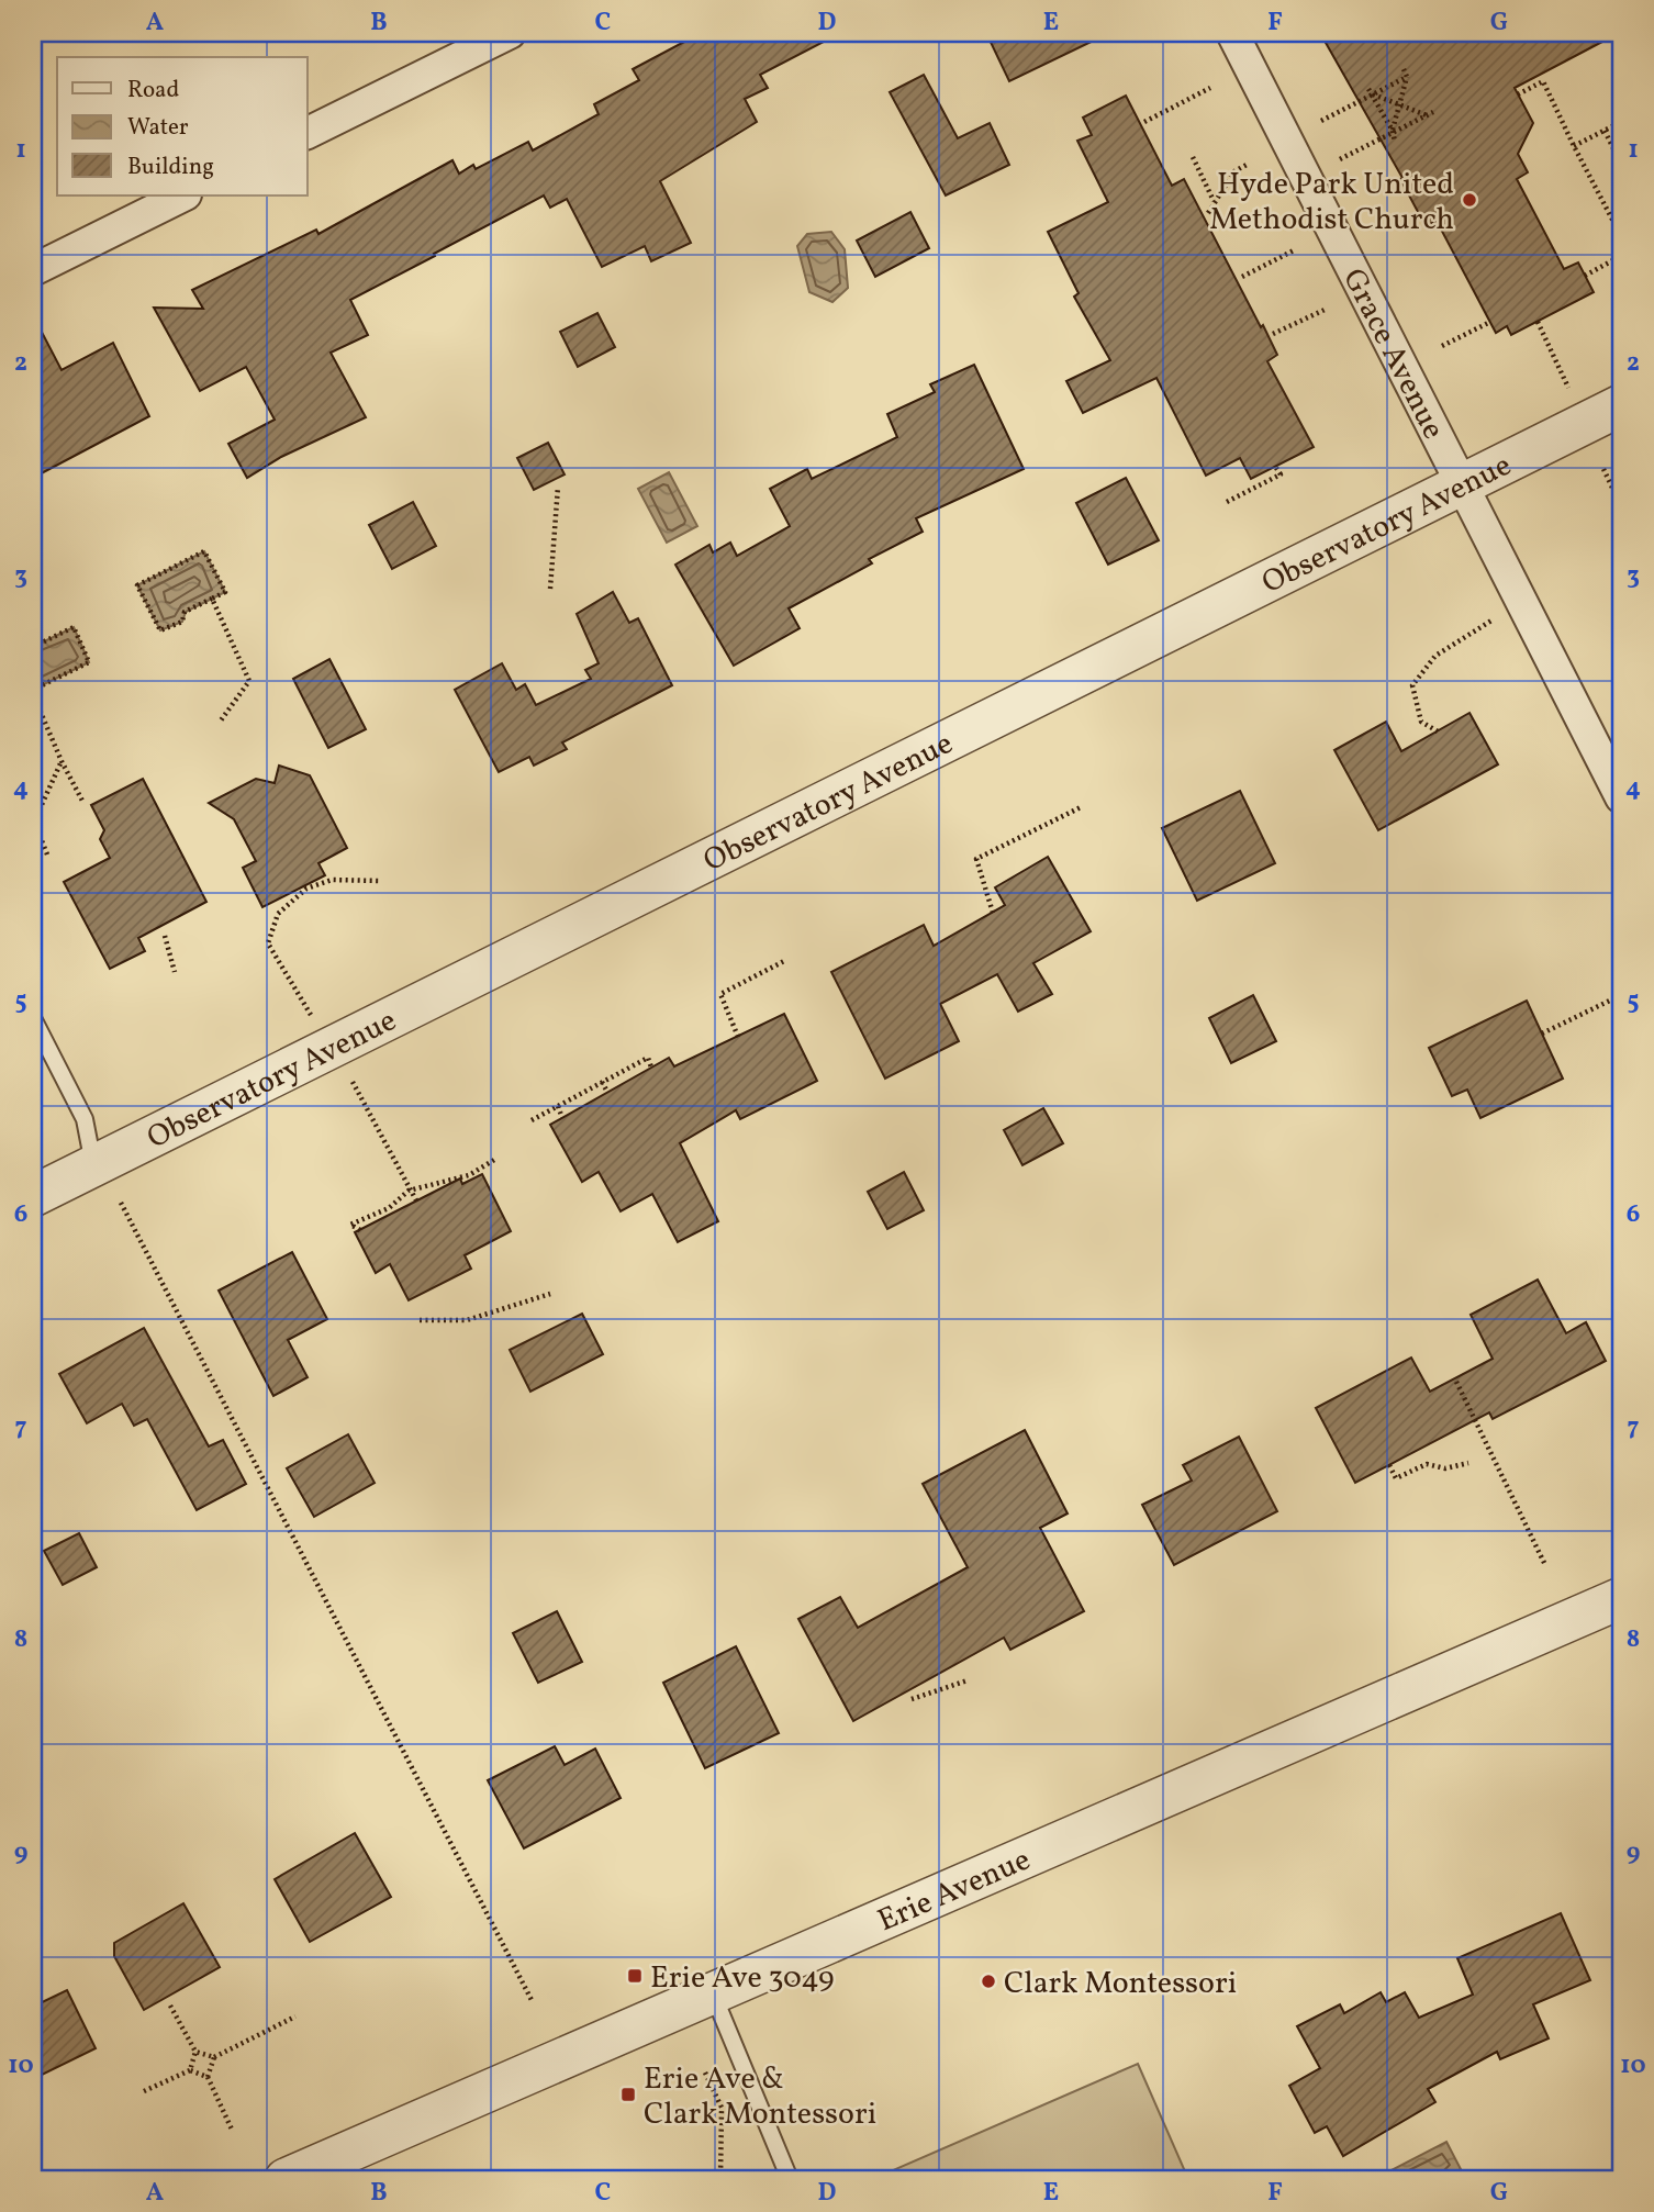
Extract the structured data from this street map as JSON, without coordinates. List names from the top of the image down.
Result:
{
  "streets": {
    "street": ["Grace Avenue", "Observatory Avenue", "Erie Avenue"]
  },
  "crossings": [
    ["Grace Avenue", "Observatory Avenue"]
  ],
  "places": {
    "other": ["Hyde Park United Methodist Church", "Clark Montessori"],
    "transit": ["Erie Ave 3049", "Erie Ave & Clark Montessori"]
  },
  "legend": ["Road", "Water", "Building"],
  "grid": {
    "columns": [
      "A",
      "B",
      "C",
      "D",
      "E",
      "F",
      "G"
    ],
    "rows": [
      "1",
      "2",
      "3",
      "4",
      "5",
      "6",
      "7",
      "8",
      "9",
      "10"
    ]
  }
}
